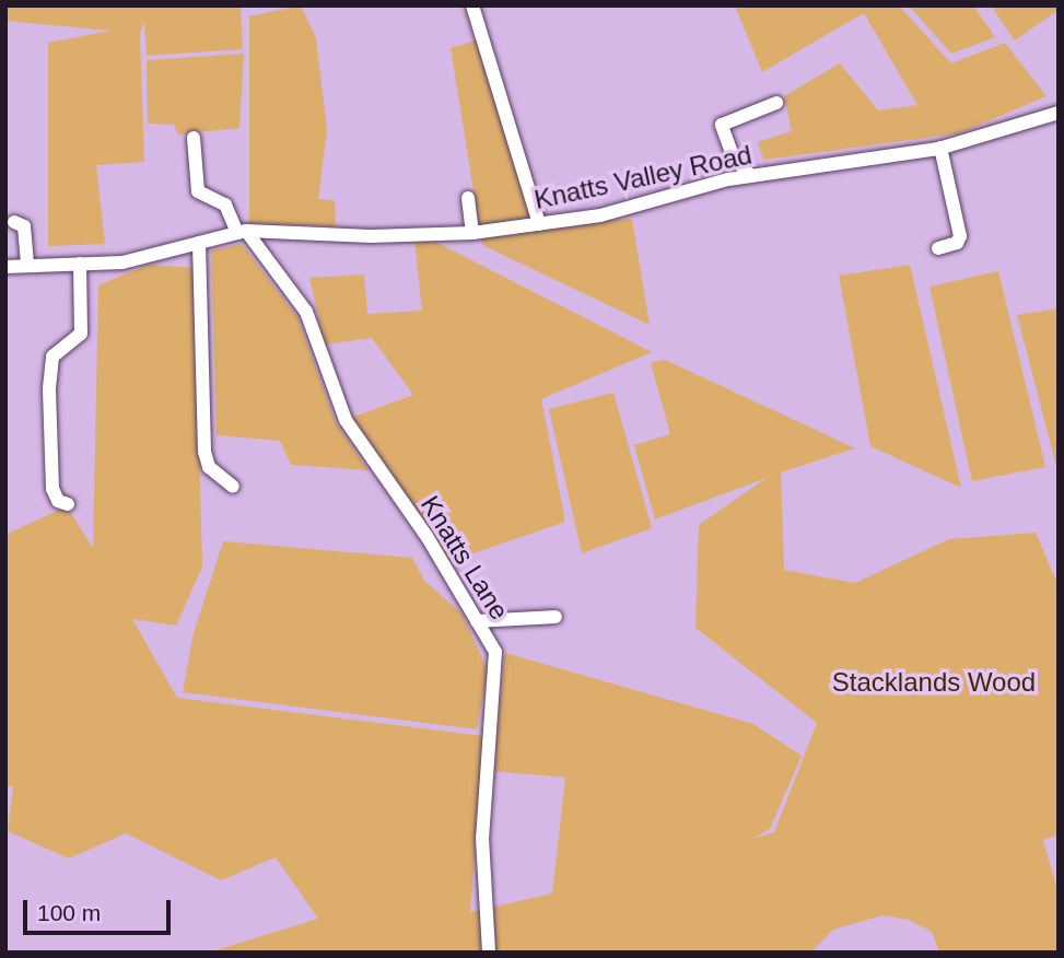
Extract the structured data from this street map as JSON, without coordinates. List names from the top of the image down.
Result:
{
  "streets": {
    "street": ["Knatts Valley Road", "Knatts Lane"]
  },
  "crossings": [
    ["Knatts Valley Road", "Knatts Lane"]
  ],
  "parks": ["Stacklands Wood"],
  "scale_bar": "100 m"
}
